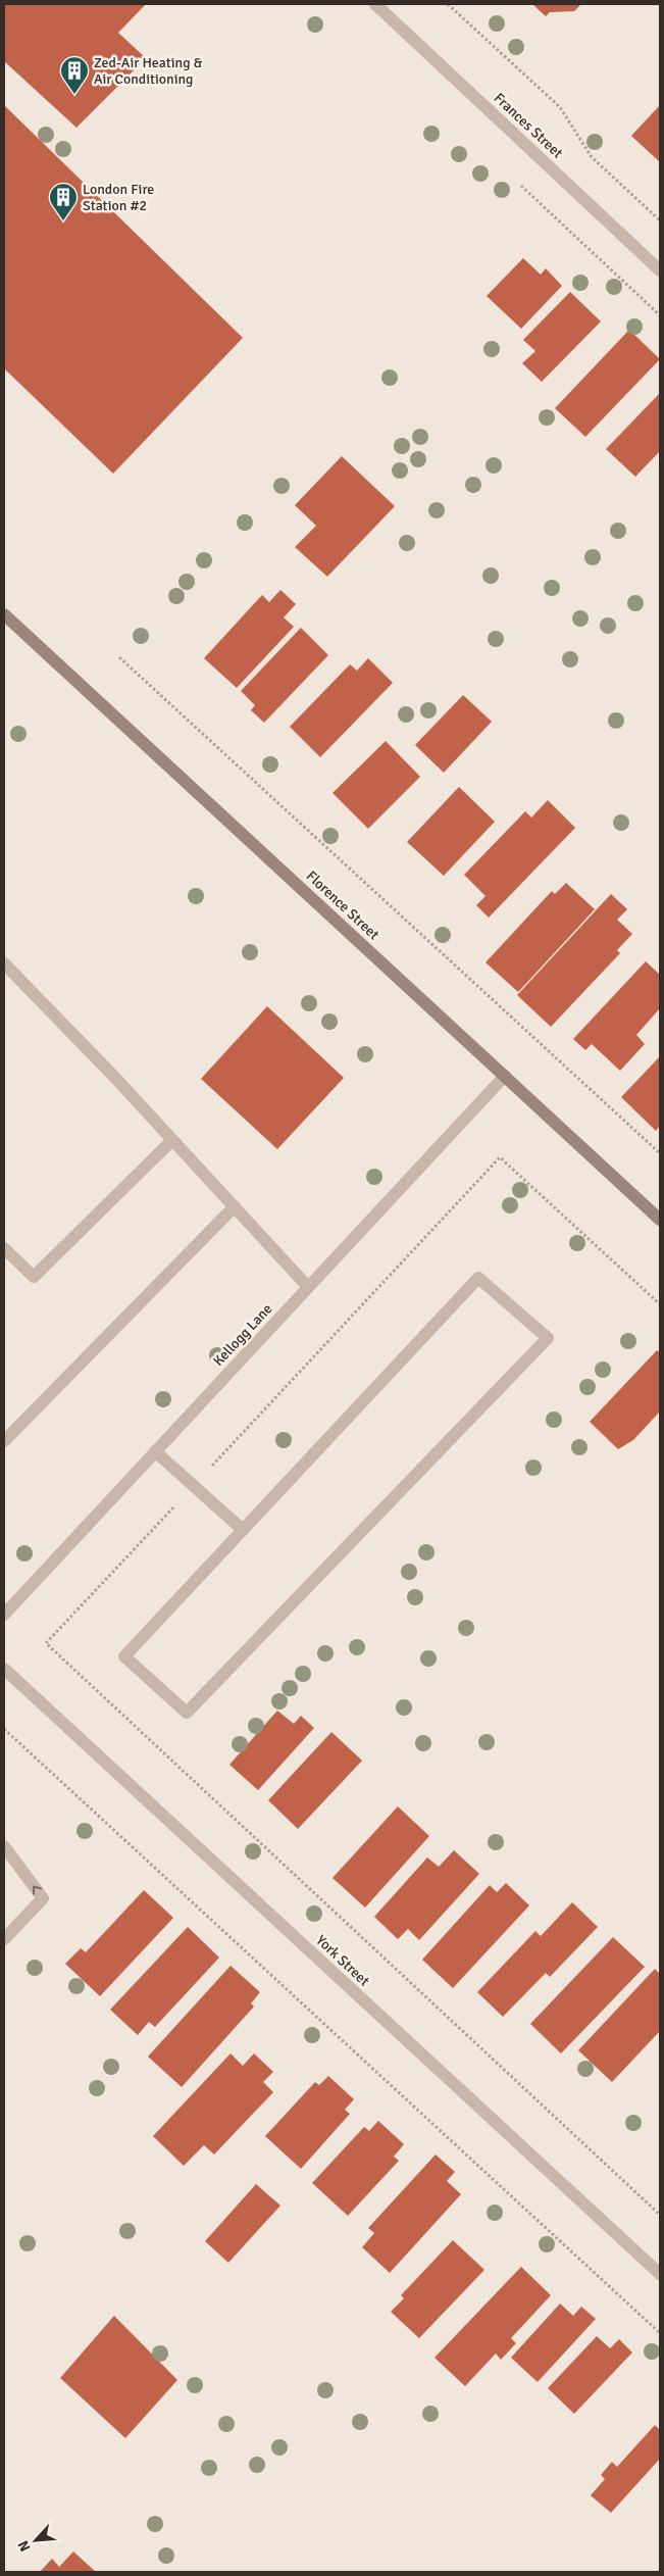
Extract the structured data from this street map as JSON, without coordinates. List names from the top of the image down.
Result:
{
  "streets": {
    "main road": ["Florence Street"],
    "street": ["Frances Street", "Kellogg Lane", "York Street"]
  },
  "crossings": [
    ["Florence Street", "Kellogg Lane"]
  ],
  "places": {
    "building": ["Zed-Air Heating & Air Conditioning", "London Fire Station #2"]
  },
  "north": "bottom left"
}
